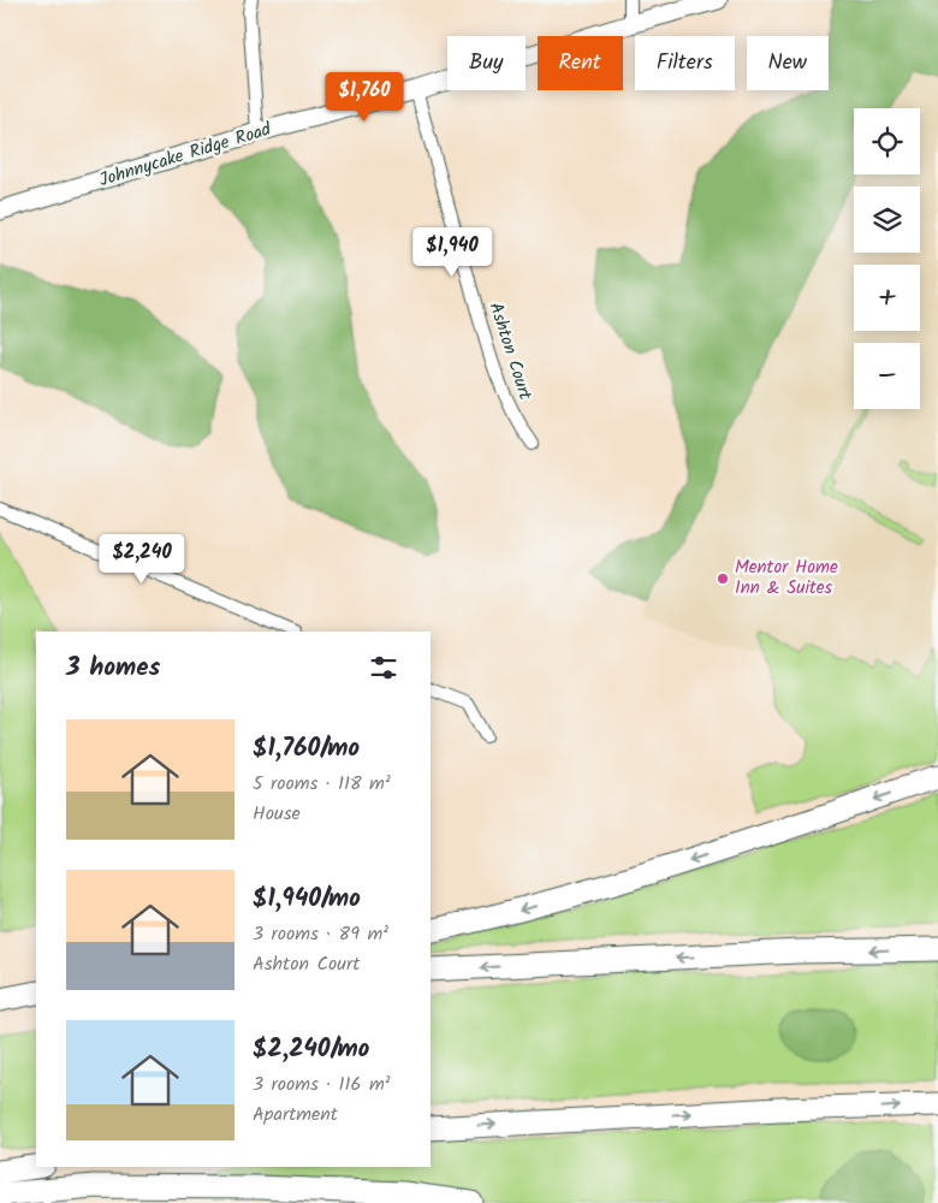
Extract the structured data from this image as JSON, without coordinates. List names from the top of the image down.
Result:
{
  "streets": {
    "main road": ["Johnnycake Ridge Road"],
    "street": ["Ashton Court"]
  },
  "crossings": [
    ["Johnnycake Ridge Road", "Ashton Court"]
  ],
  "places": ["Mentor Home Inn & Suites"],
  "page": {
    "chip": [
      "Buy",
      "Rent",
      "Filters",
      "New"
    ],
    "price": ["$1,760", "$1,940", "$2,240"],
    "map_buttons": ["+", "−"],
    "heading": "3 homes",
    "list": [
      {
        "name": "$1,760/mo",
        "note": "5 rooms · 118 m² · House"
      },
      {
        "name": "$1,940/mo",
        "note": "3 rooms · 89 m² · Ashton Court"
      },
      {
        "name": "$2,240/mo",
        "note": "3 rooms · 116 m² · Apartment"
      }
    ]
  }
}
